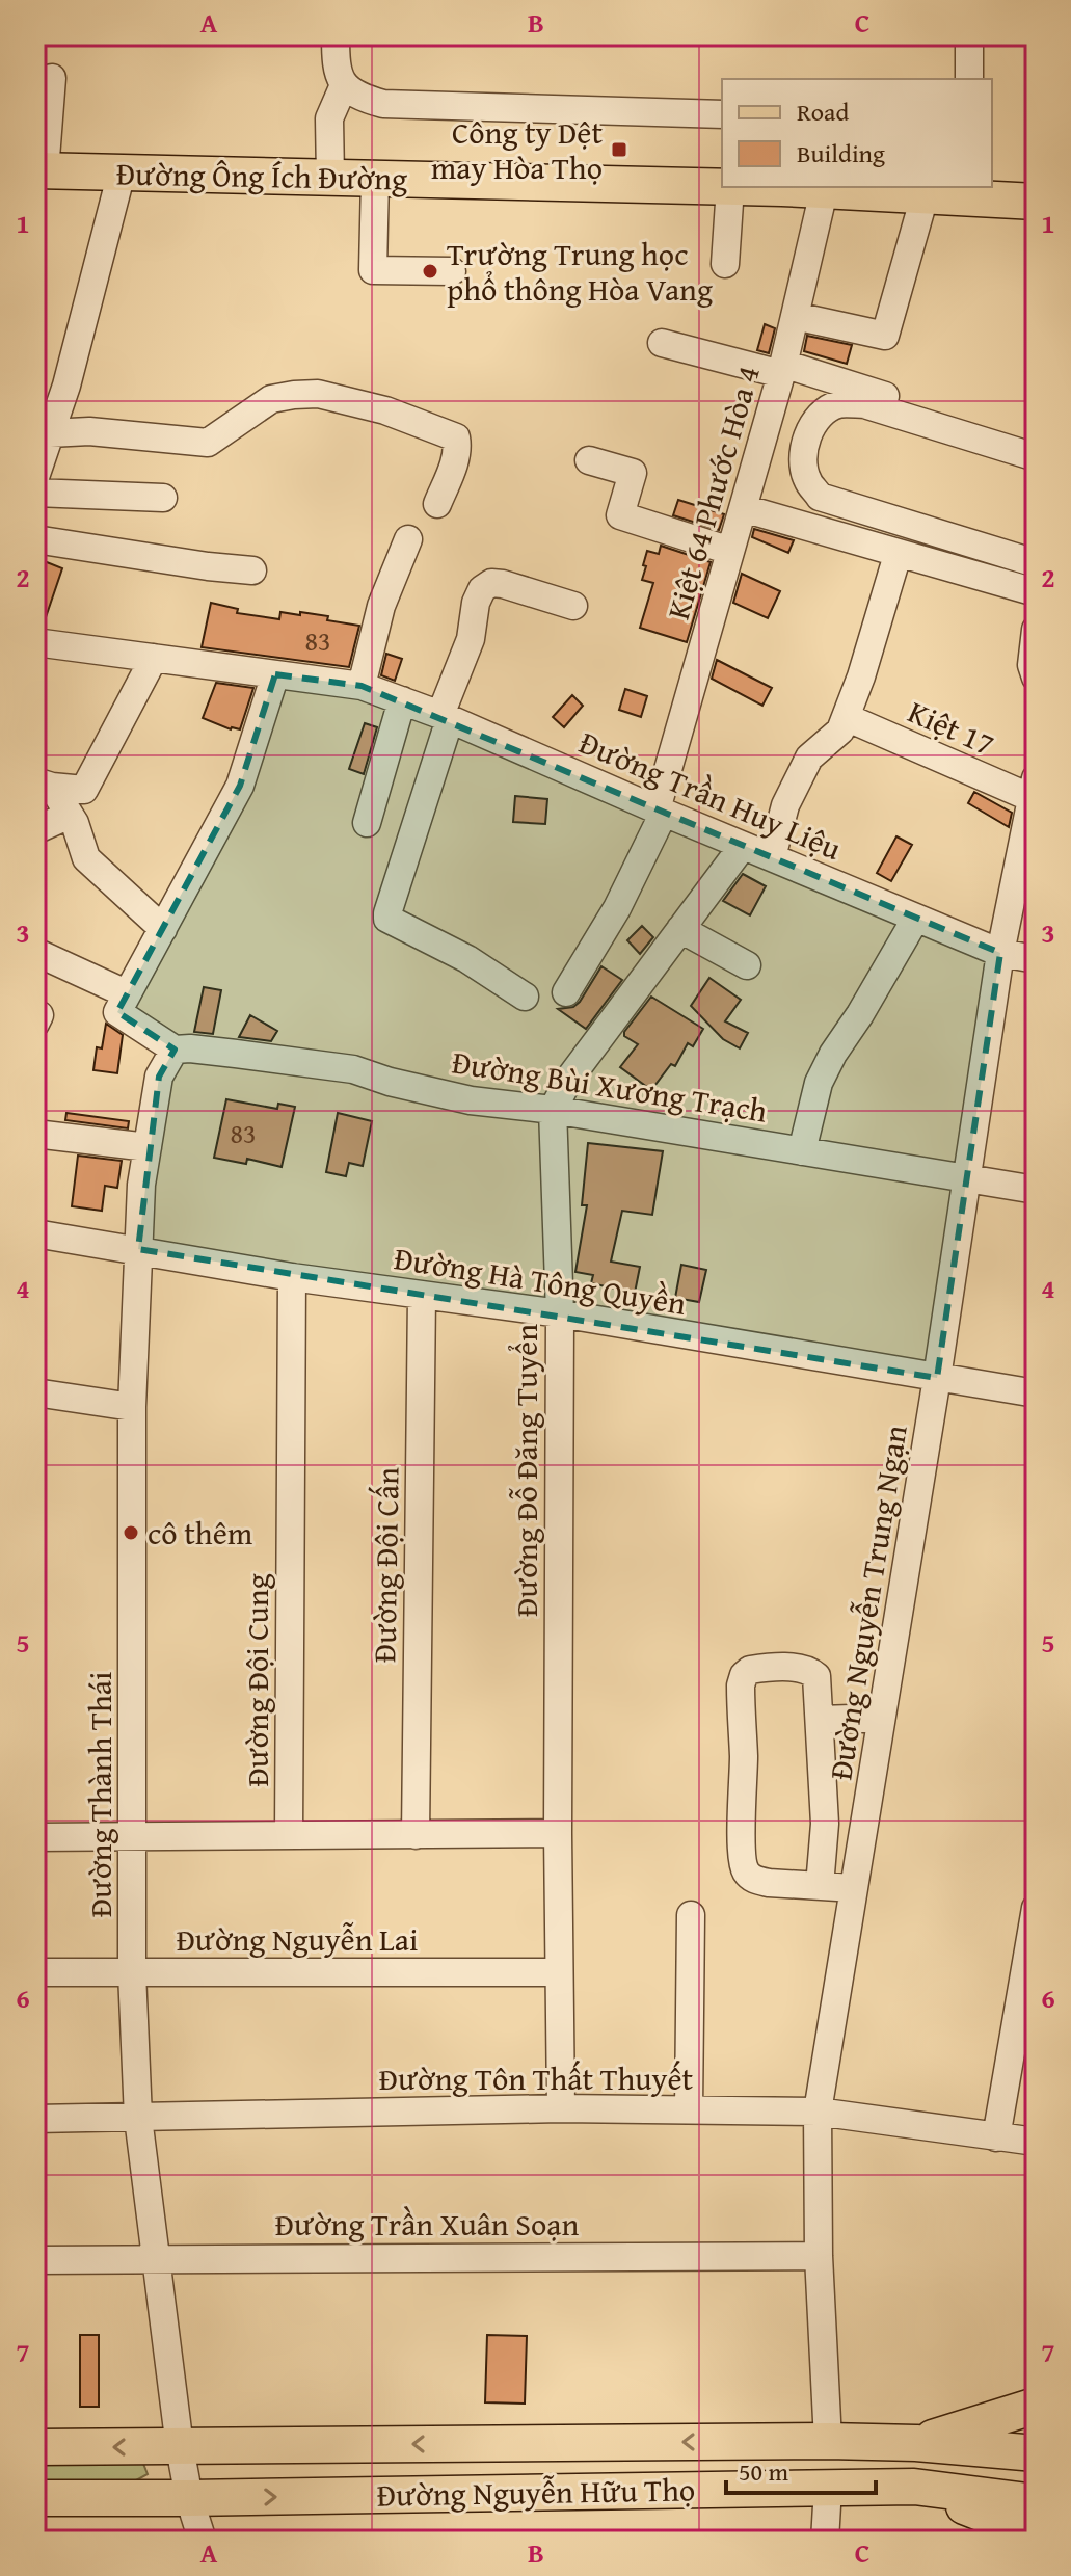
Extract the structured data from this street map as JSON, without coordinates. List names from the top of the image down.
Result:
{
  "streets": {
    "main road": ["Đường Ông Ích Đường", "Đường Nguyễn Hữu Thọ"],
    "street": [
      "Kiệt 64 Phước Hòa 4",
      "Kiệt 17",
      "Đường Trần Huy Liệu",
      "Đường Bùi Xương Trạch",
      "Đường Hà Tông Quyền",
      "Đường Đỗ Đăng Tuyển",
      "Đường Đội Cấn",
      "Đường Nguyễn Trung Ngạn",
      "Đường Đội Cung",
      "Đường Thành Thái",
      "Đường Nguyễn Lai",
      "Đường Tôn Thất Thuyết",
      "Đường Trần Xuân Soạn"
    ]
  },
  "crossings": [
    ["Đường Ông Ích Đường", "Kiệt 64 Phước Hòa 4"],
    ["Kiệt 64 Phước Hòa 4", "Đường Trần Huy Liệu"],
    ["Kiệt 17", "Đường Nguyễn Trung Ngạn"],
    ["Đường Trần Huy Liệu", "Đường Nguyễn Trung Ngạn"],
    ["Đường Bùi Xương Trạch", "Đường Đỗ Đăng Tuyển"],
    ["Đường Bùi Xương Trạch", "Đường Nguyễn Trung Ngạn"],
    ["Đường Bùi Xương Trạch", "Đường Thành Thái"],
    ["Đường Hà Tông Quyền", "Đường Đỗ Đăng Tuyển"],
    ["Đường Hà Tông Quyền", "Đường Đội Cấn"],
    ["Đường Hà Tông Quyền", "Đường Nguyễn Trung Ngạn"],
    ["Đường Hà Tông Quyền", "Đường Đội Cung"],
    ["Đường Hà Tông Quyền", "Đường Thành Thái"],
    ["Đường Đỗ Đăng Tuyển", "Đường Nguyễn Lai"],
    ["Đường Đỗ Đăng Tuyển", "Đường Tôn Thất Thuyết"],
    ["Đường Nguyễn Trung Ngạn", "Đường Tôn Thất Thuyết"],
    ["Đường Nguyễn Trung Ngạn", "Đường Trần Xuân Soạn"],
    ["Đường Nguyễn Trung Ngạn", "Đường Nguyễn Hữu Thọ"],
    ["Đường Thành Thái", "Đường Nguyễn Lai"],
    ["Đường Thành Thái", "Đường Tôn Thất Thuyết"],
    ["Đường Thành Thái", "Đường Trần Xuân Soạn"],
    ["Đường Thành Thái", "Đường Nguyễn Hữu Thọ"]
  ],
  "places": {
    "transit": ["Công ty Dệt may Hòa Thọ"],
    "other": ["Trường Trung học phổ thông Hòa Vang", "cô thêm"]
  },
  "house_numbers": ["83", "83"],
  "legend": ["Road", "Building"],
  "scale_bar": "50 m",
  "grid": {
    "columns": ["A", "B", "C"],
    "rows": [
      "1",
      "2",
      "3",
      "4",
      "5",
      "6",
      "7"
    ]
  }
}
